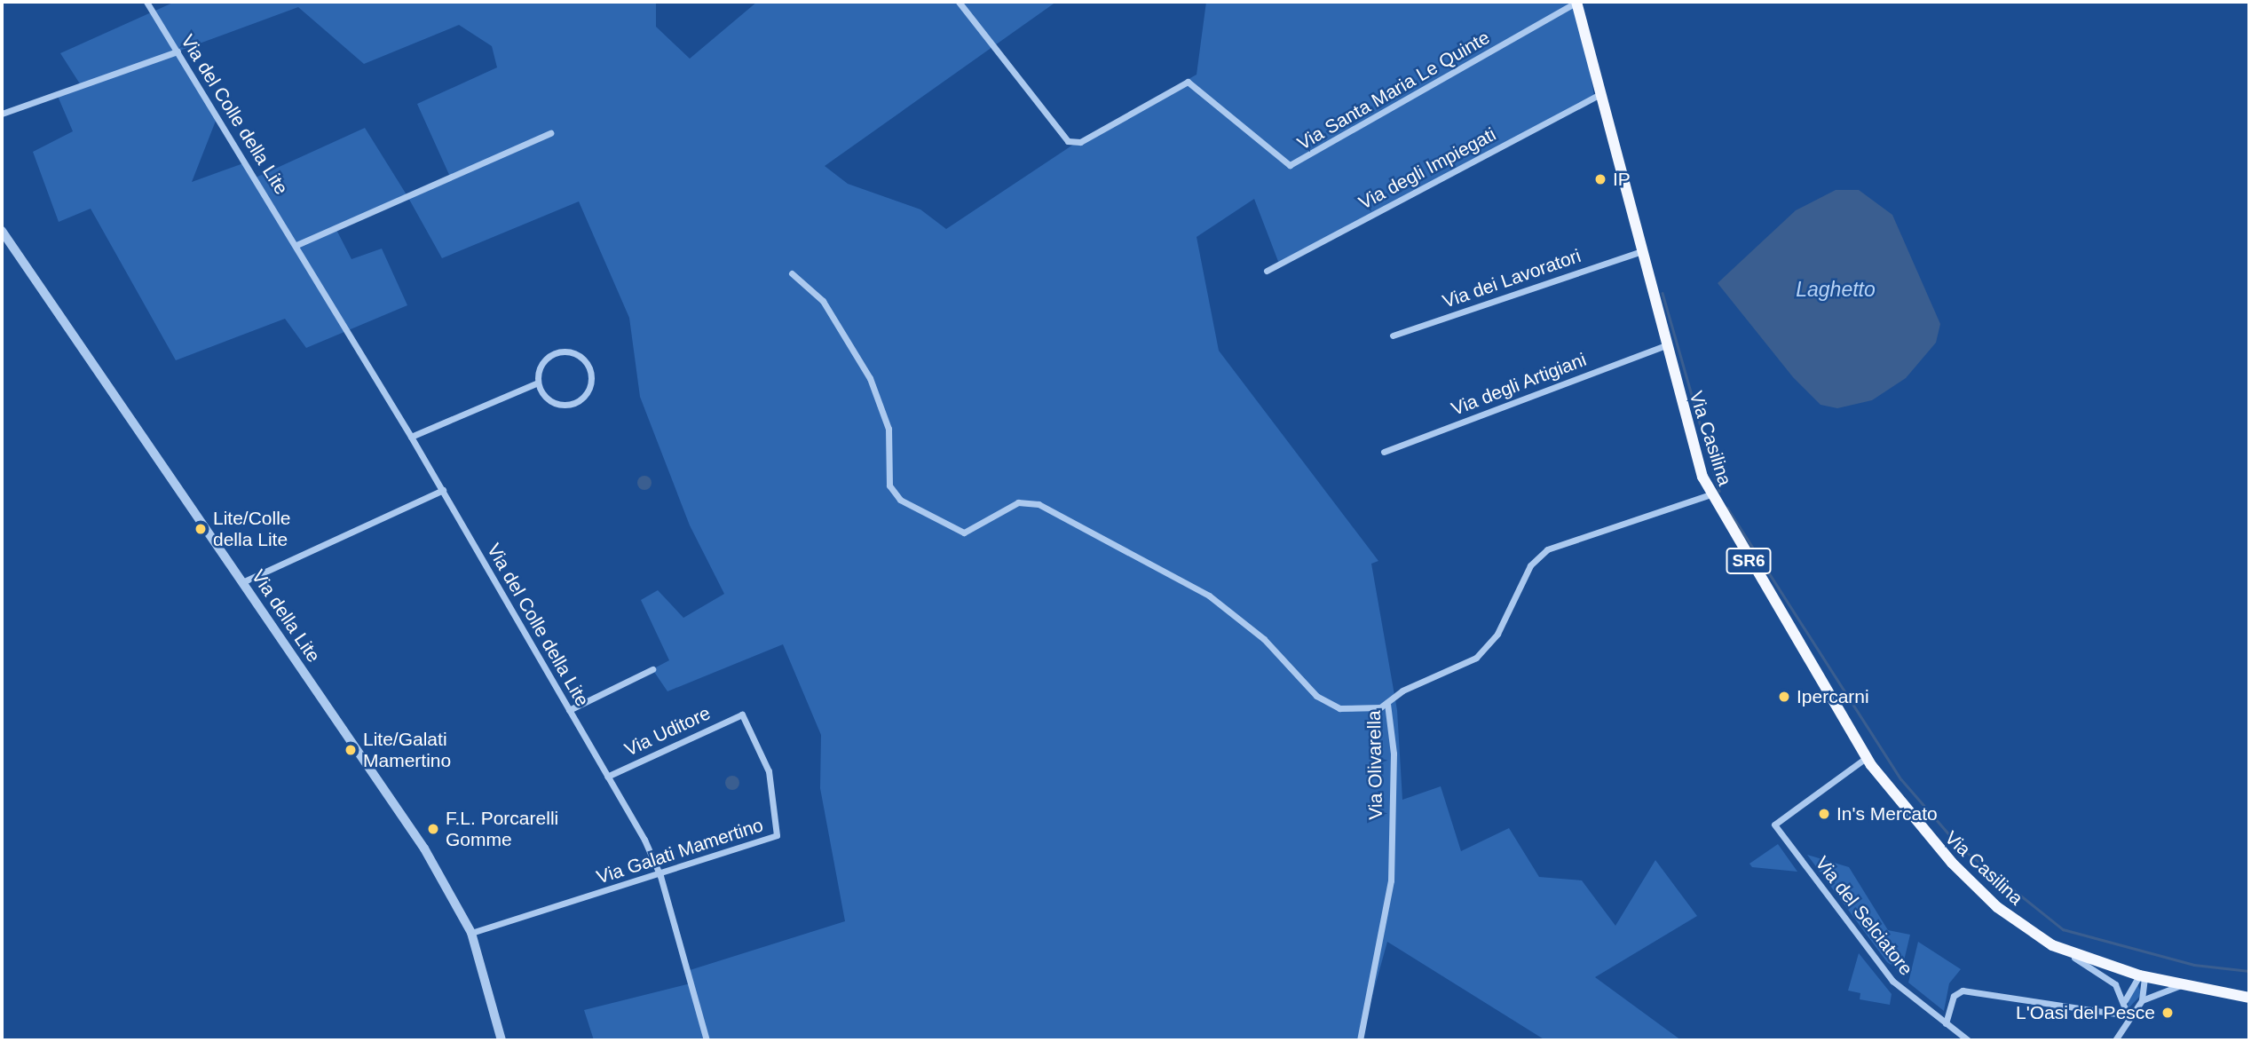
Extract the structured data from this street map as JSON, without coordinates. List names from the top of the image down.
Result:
{
  "streets": {
    "main road": ["Via Casilina", "SR6"],
    "street": [
      "Via Santa Maria Le Quinte",
      "Via del Colle della Lite",
      "Via degli Impiegati",
      "Via dei Lavoratori",
      "Via degli Artigiani",
      "Via della Lite",
      "Via Uditore",
      "Via Olivarella",
      "Via Galati Mamertino",
      "Via del Selciatore"
    ]
  },
  "crossings": [
    ["Via Santa Maria Le Quinte", "Via Casilina"],
    ["Via del Colle della Lite", "Via Uditore"],
    ["Via del Colle della Lite", "Via Galati Mamertino"],
    ["Via degli Impiegati", "Via Casilina"],
    ["Via dei Lavoratori", "Via Casilina"],
    ["Via degli Artigiani", "Via Casilina"],
    ["Via Casilina", "Via Olivarella"],
    ["Via Casilina", "Via del Selciatore"],
    ["Via della Lite", "Via Galati Mamertino"],
    ["Via Uditore", "Via Galati Mamertino"]
  ],
  "water": ["Laghetto"],
  "places": [
    "IP",
    "Lite/Colle della Lite",
    "Ipercarni",
    "Lite/Galati Mamertino",
    "In's Mercato",
    "F.L. Porcarelli Gomme",
    "L'Oasi del Pesce"
  ]
}
